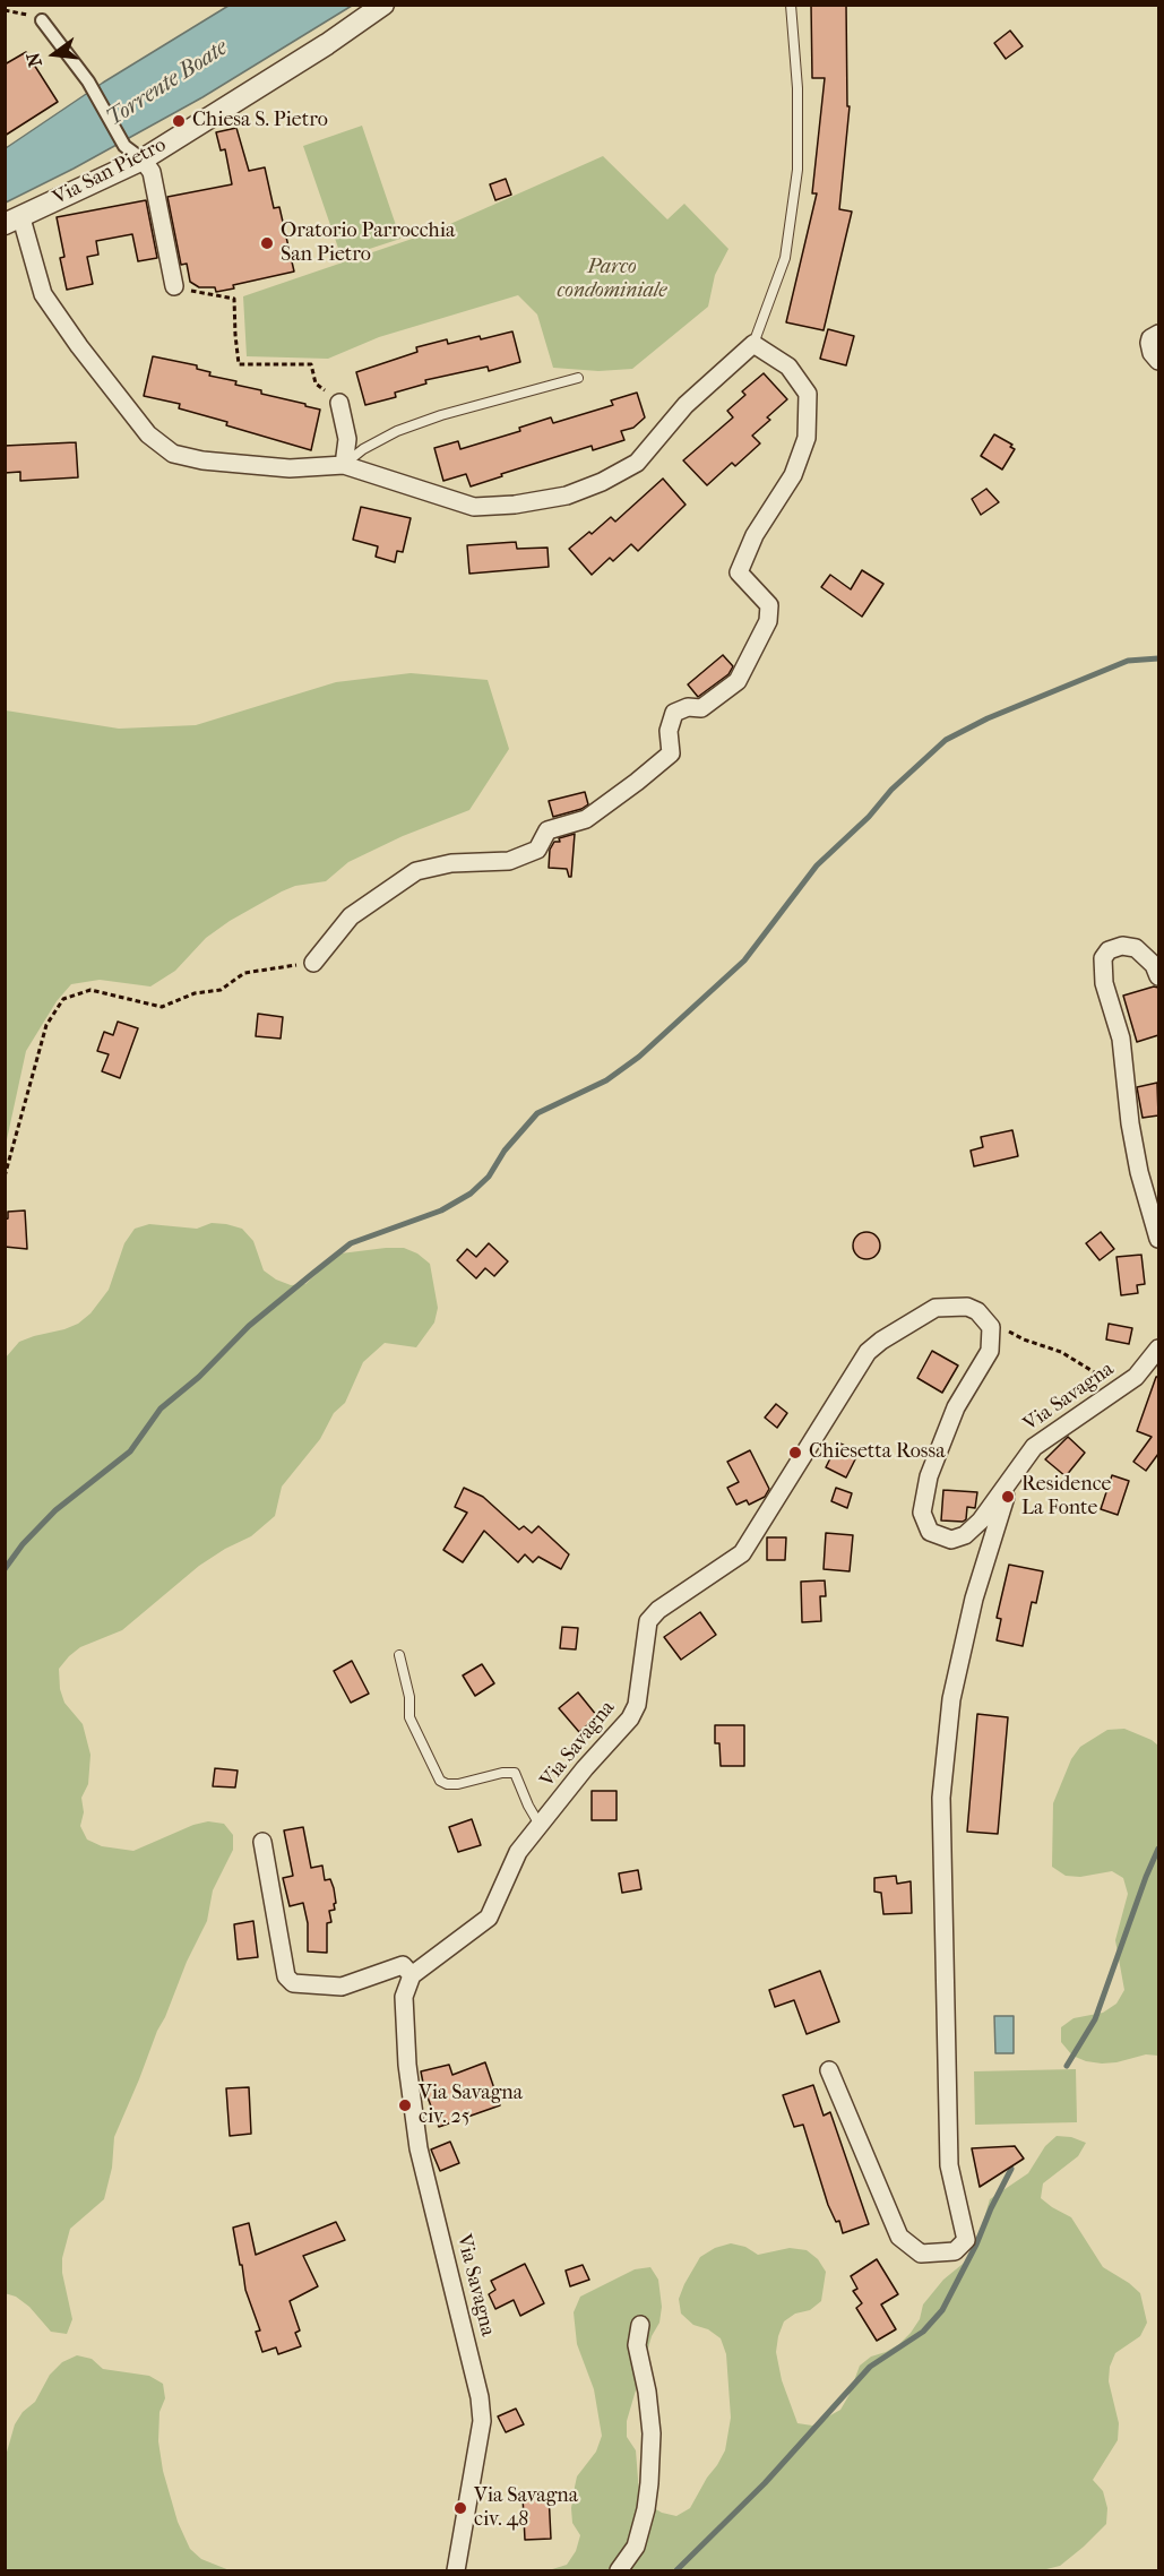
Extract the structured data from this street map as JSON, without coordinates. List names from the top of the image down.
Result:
{
  "streets": {
    "street": ["Via San Pietro", "Via Savagna"]
  },
  "water": ["Torrente Boate"],
  "parks": ["Parco condominiale"],
  "places": [
    "Chiesa S. Pietro",
    "Oratorio Parrocchia San Pietro",
    "Chiesetta Rossa",
    "Residence La Fonte",
    "Via Savagna civ. 25",
    "Via Savagna civ. 48"
  ],
  "north": "left"
}
